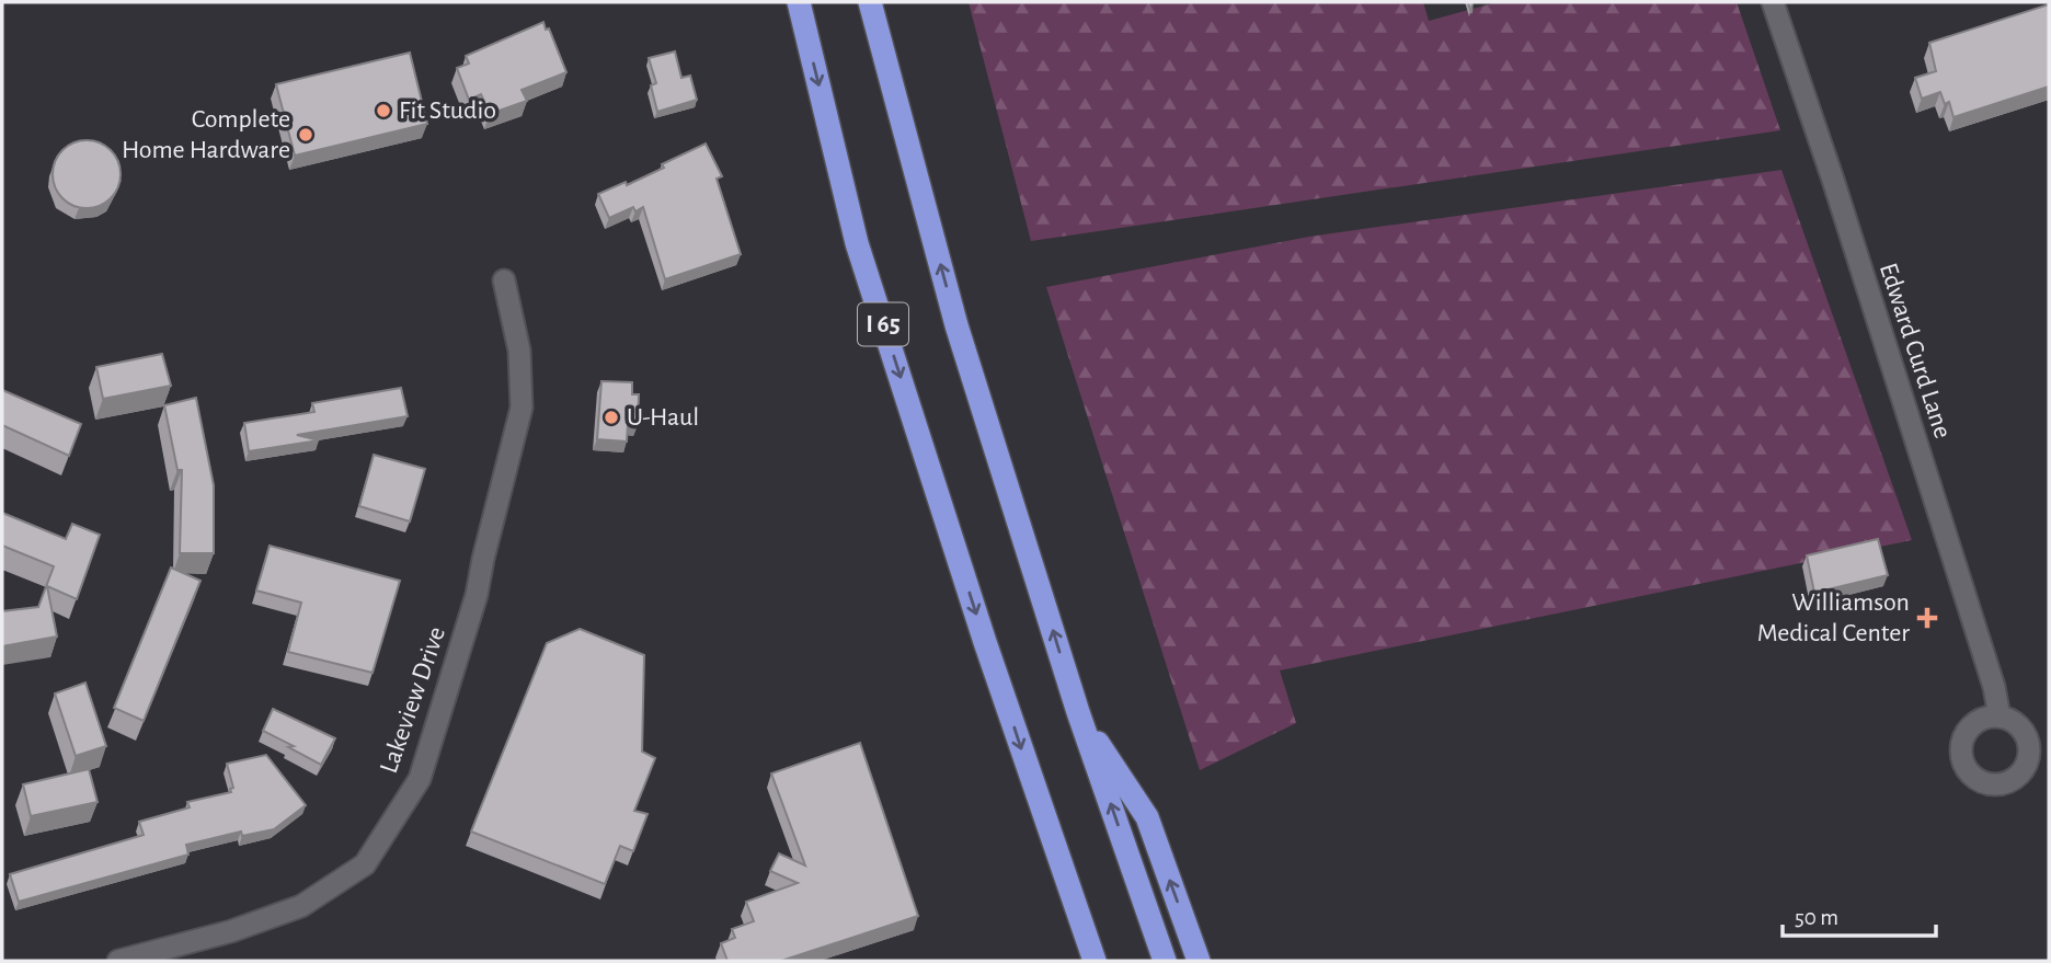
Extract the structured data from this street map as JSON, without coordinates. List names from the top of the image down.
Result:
{
  "streets": {
    "highway": ["I 65"],
    "street": ["Edward Curd Lane", "Lakeview Drive"]
  },
  "places": {
    "other": ["Fit Studio", "Complete Home Hardware", "U-Haul"],
    "health": ["Williamson Medical Center"]
  },
  "scale_bar": "50 m"
}
